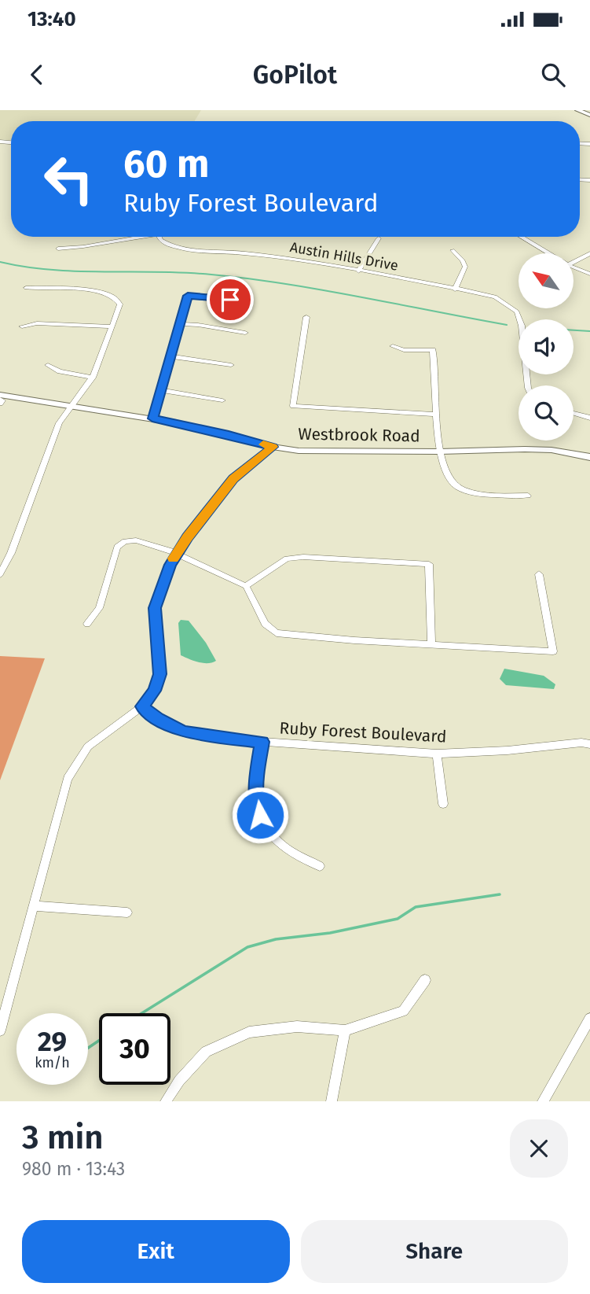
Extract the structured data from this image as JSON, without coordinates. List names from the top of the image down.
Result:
{
  "streets": {
    "street": ["Austin Hills Drive", "Westbrook Road", "Ruby Forest Boulevard"]
  },
  "north": "top left",
  "page": {
    "status": "13:40",
    "header": "GoPilot",
    "turn": ["60 m", "Ruby Forest Boulevard"],
    "speed": "29 km/h",
    "limit": "30",
    "heading": ["3 min", "980 m · 13:43"],
    "buttons": ["Exit", "Share"]
  }
}
